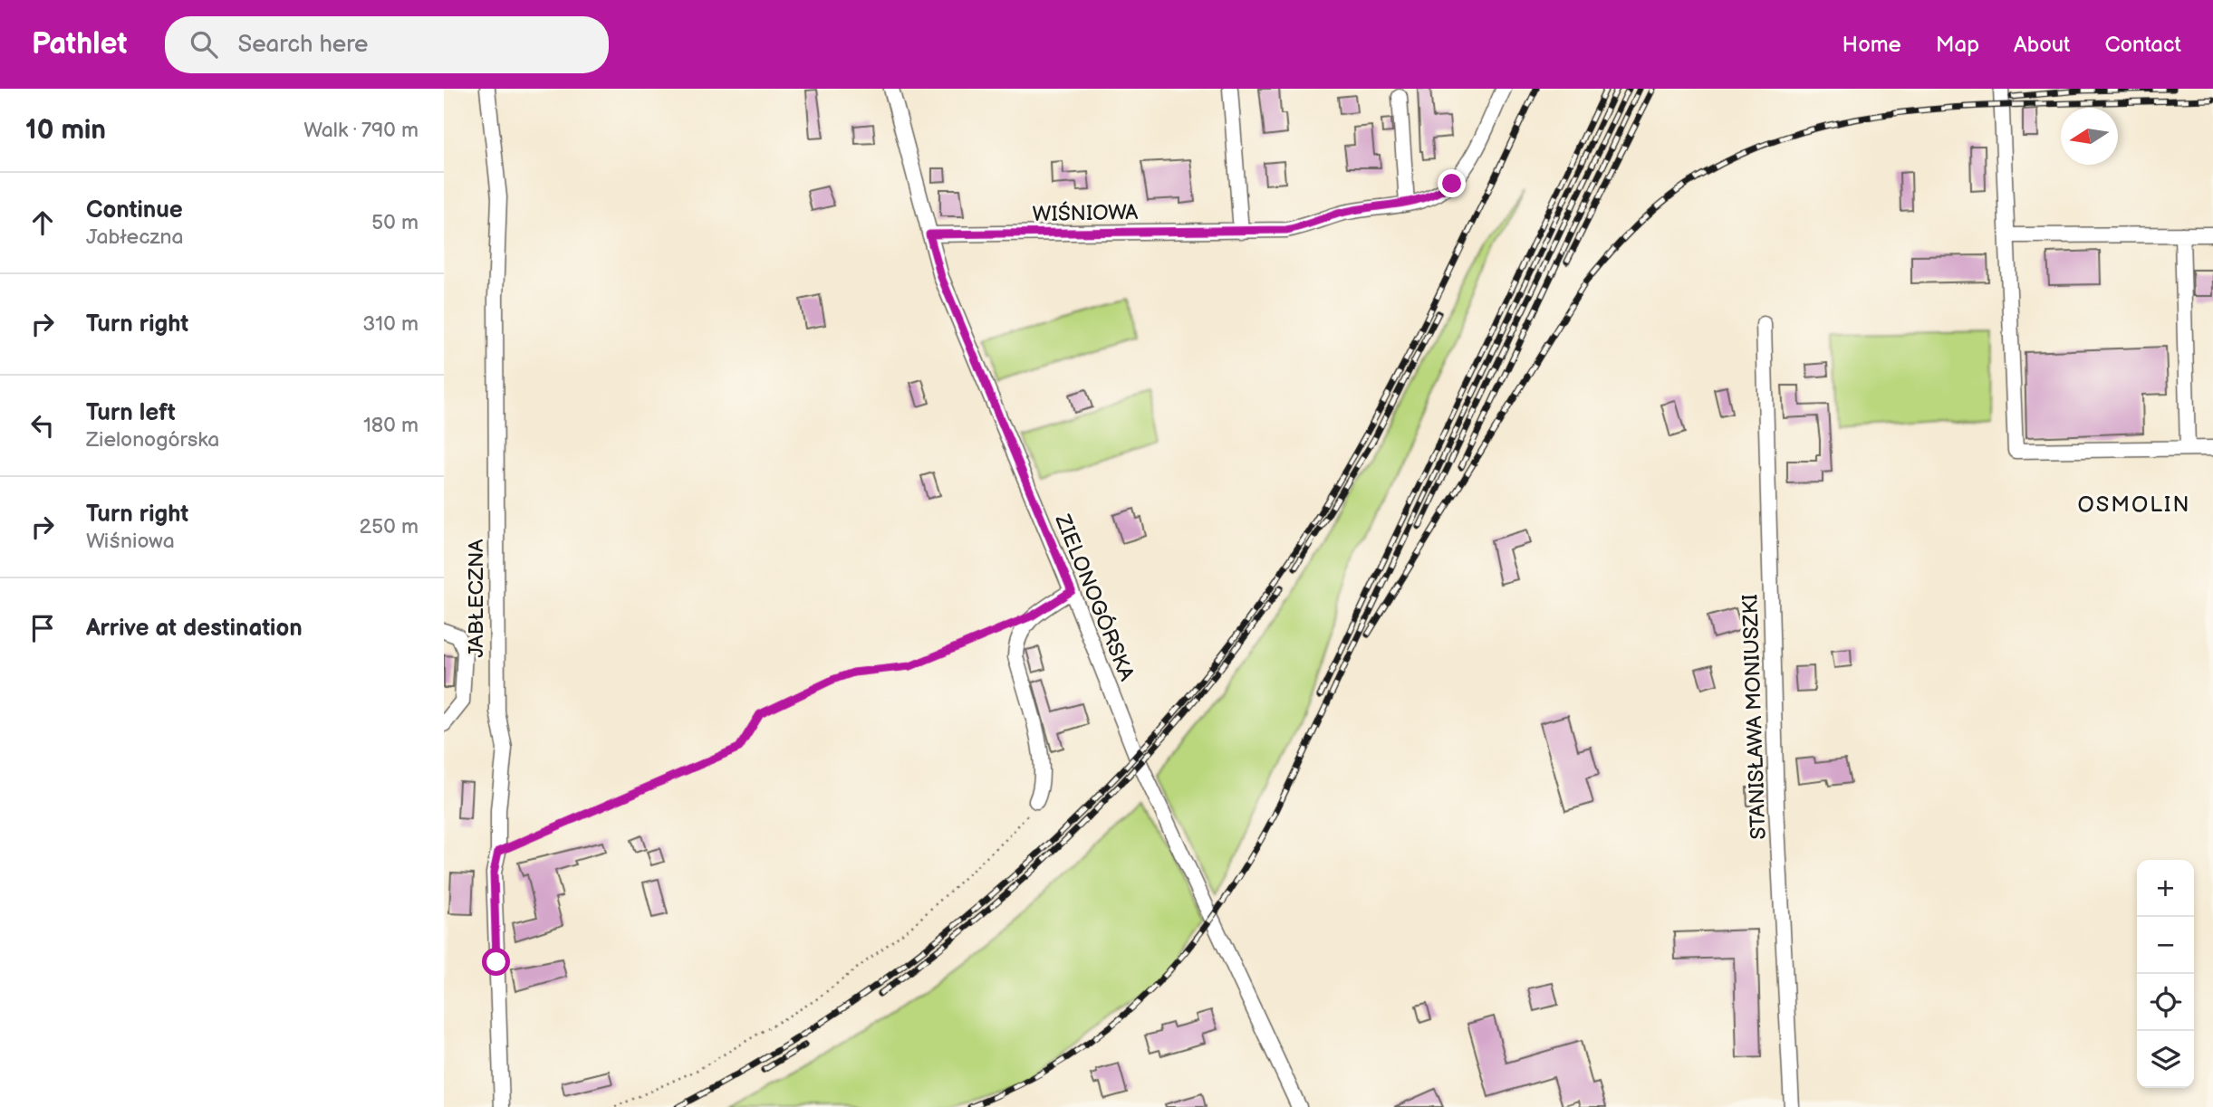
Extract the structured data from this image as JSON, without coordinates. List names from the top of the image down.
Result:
{
  "streets": {
    "street": [
      "WIŚNIOWA",
      "ZIELONOGÓRSKA",
      "JABŁECZNA",
      "STANISŁAWA MONIUSZKI"
    ]
  },
  "crossings": [
    ["WIŚNIOWA", "ZIELONOGÓRSKA"]
  ],
  "districts": ["OSMOLIN"],
  "north": "left",
  "page": {
    "header": "Pathlet",
    "search": "Search here",
    "nav": [
      "Home",
      "Map",
      "About",
      "Contact"
    ],
    "heading": ["10 min", "Walk · 790 m"],
    "list": [
      ["Continue", "Jabłeczna", "50 m"],
      ["Turn right", "310 m"],
      ["Turn left", "Zielonogórska", "180 m"],
      ["Turn right", "Wiśniowa", "250 m"],
      "Arrive at destination"
    ],
    "map_buttons": ["+", "−"]
  }
}
